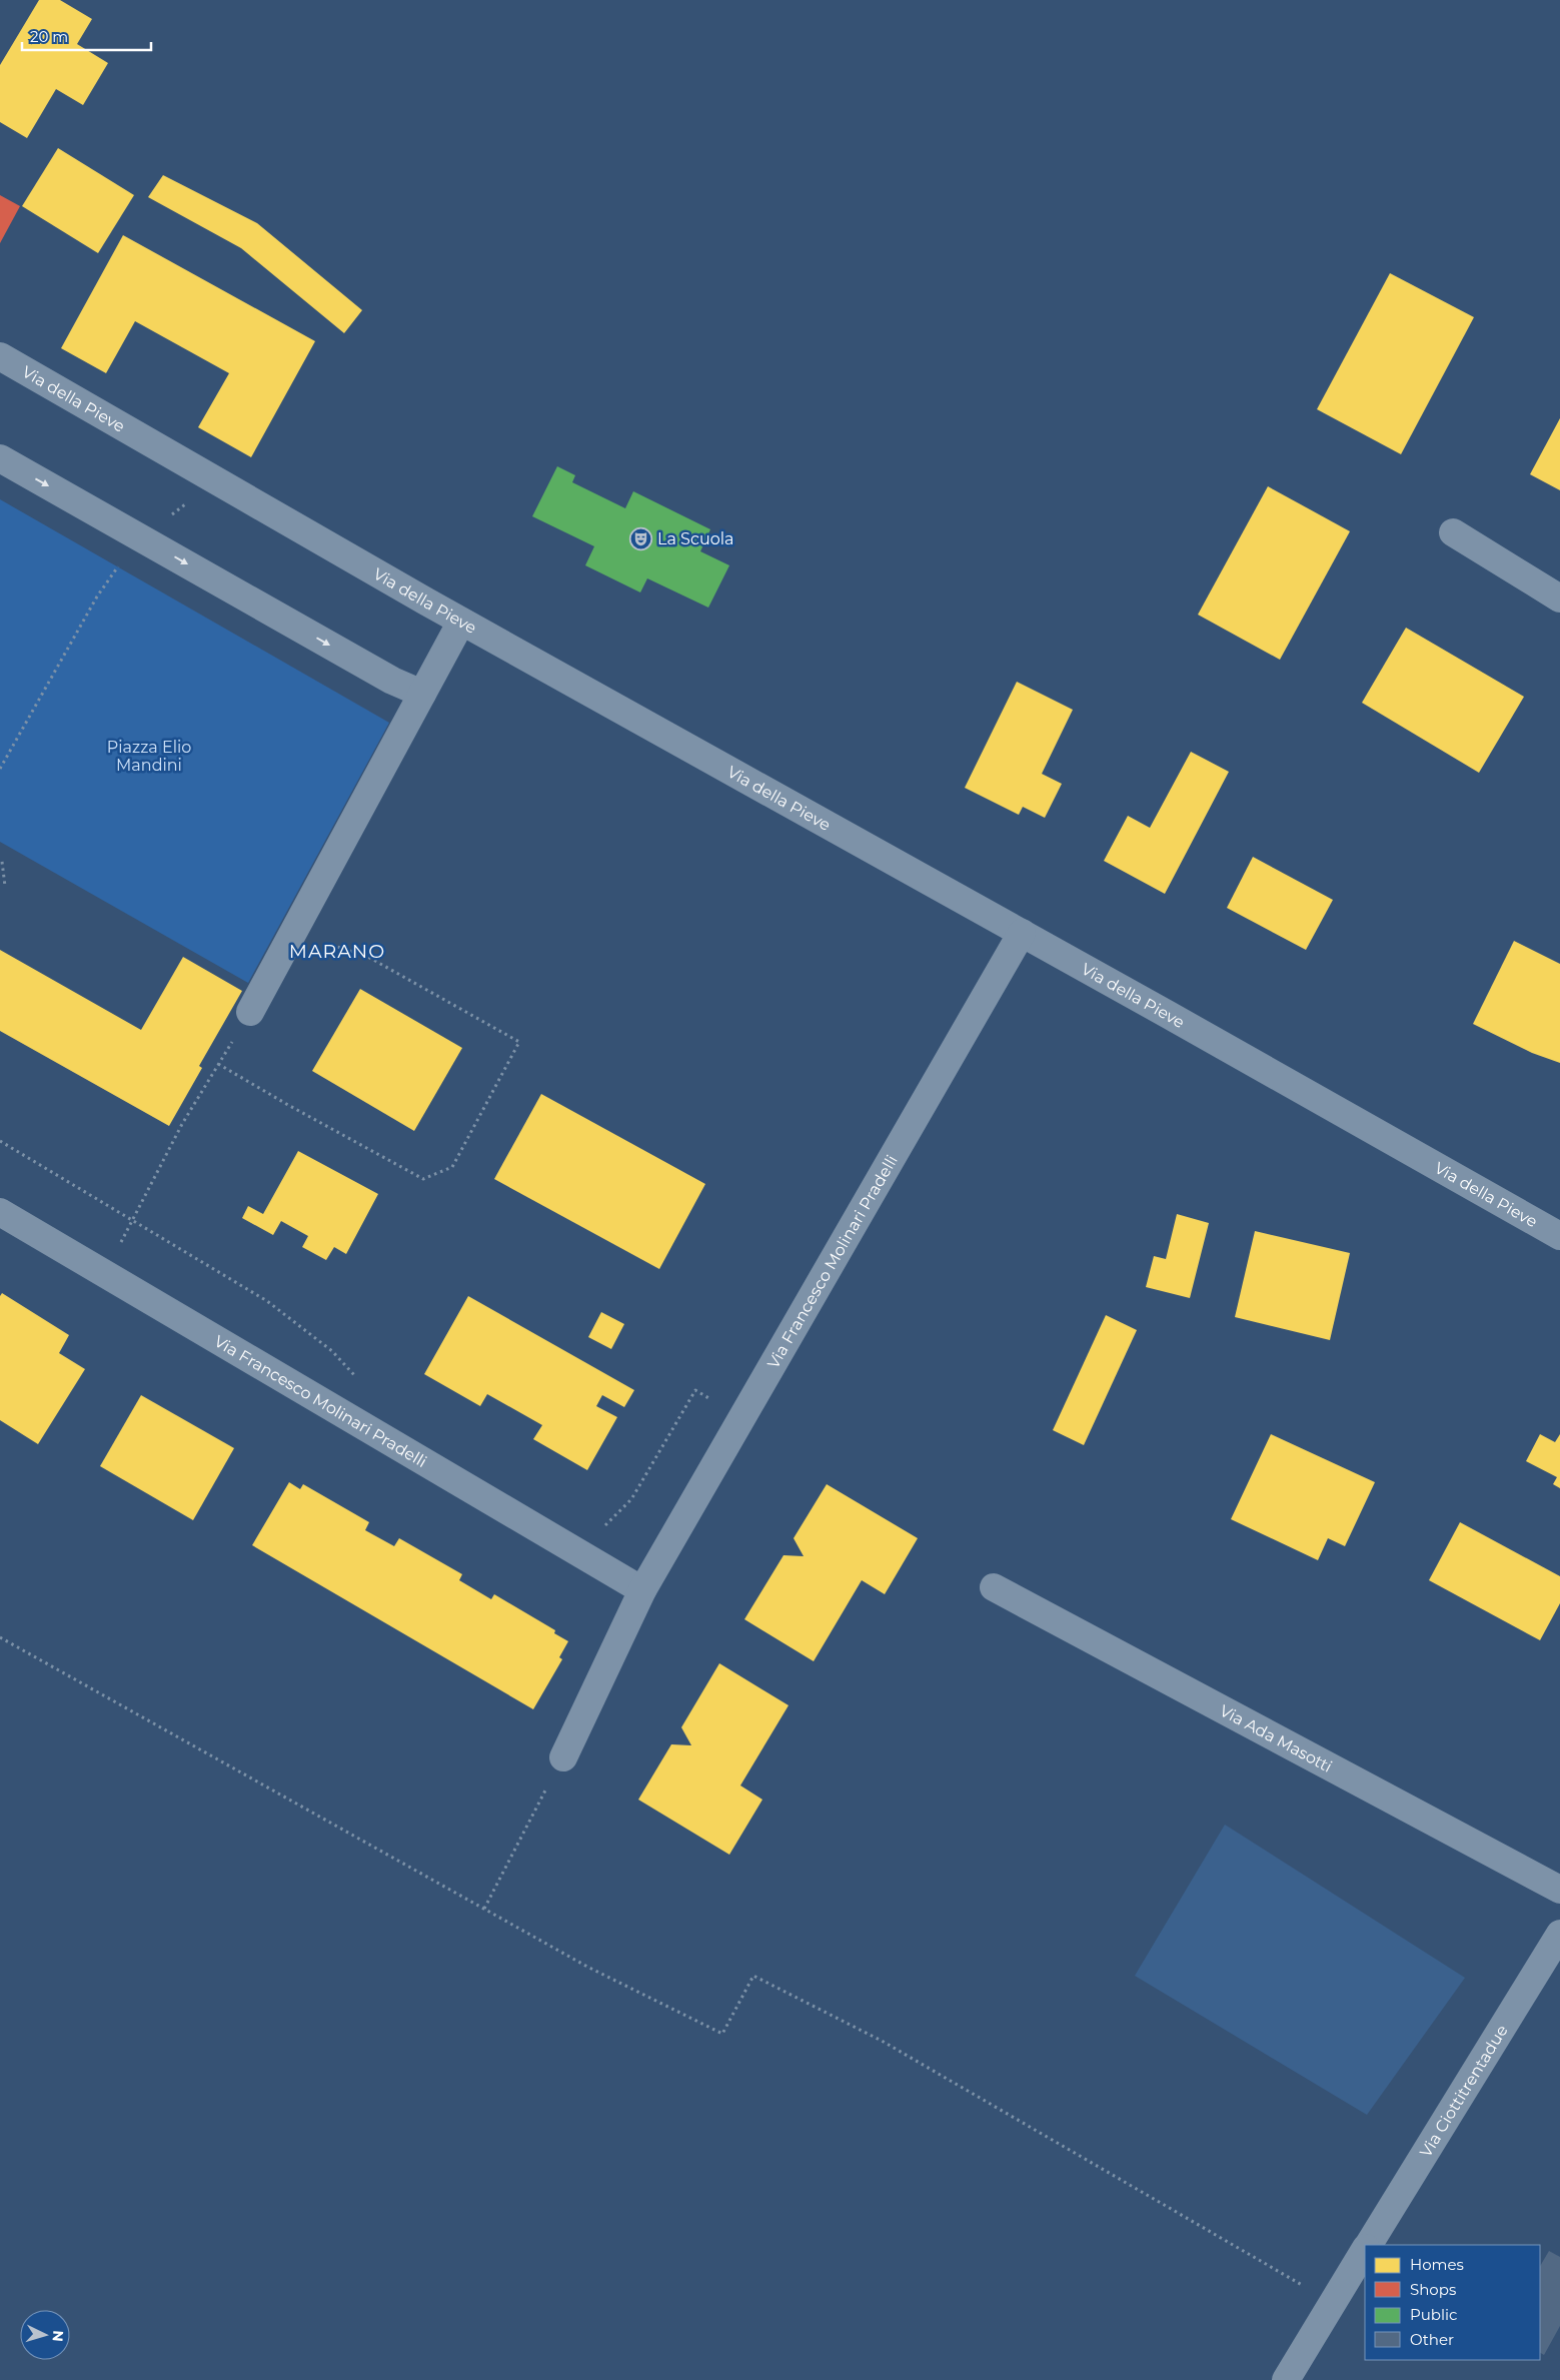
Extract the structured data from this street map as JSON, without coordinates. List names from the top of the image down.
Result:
{
  "streets": {
    "street": [
      "Via della Pieve",
      "Via Francesco Molinari Pradelli",
      "Via Ada Masotti",
      "Via Ciottitrentadue"
    ]
  },
  "crossings": [
    ["Via della Pieve", "Via Francesco Molinari Pradelli"]
  ],
  "districts": ["MARANO"],
  "parks": ["Piazza Elio Mandini"],
  "places": {
    "theatre": ["La Scuola"]
  },
  "legend": [
    "Homes",
    "Shops",
    "Public",
    "Other"
  ],
  "scale_bar": "20 m",
  "north": "right"
}
